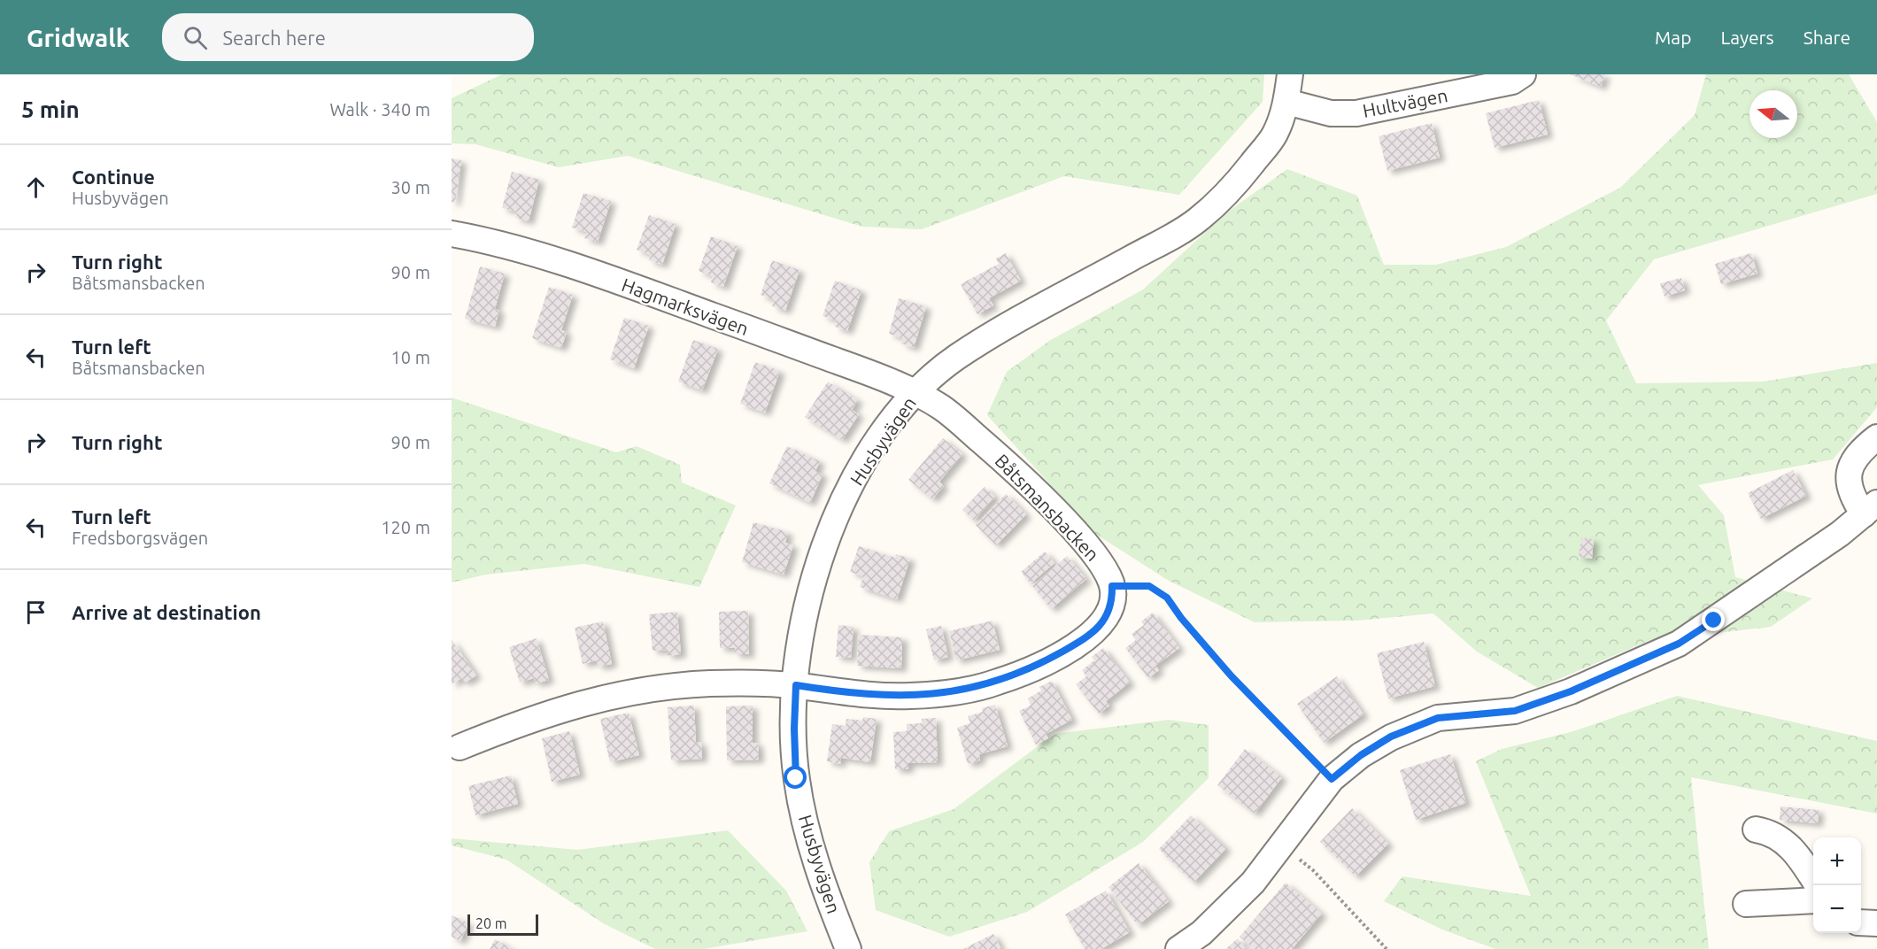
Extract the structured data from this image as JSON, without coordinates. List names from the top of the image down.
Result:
{
  "streets": {
    "street": [
      "Hultvägen",
      "Hagmarksvägen",
      "Husbyvägen",
      "Båtsmansbacken"
    ]
  },
  "crossings": [
    ["Hultvägen", "Husbyvägen"],
    ["Hagmarksvägen", "Husbyvägen"],
    ["Hagmarksvägen", "Båtsmansbacken"],
    ["Husbyvägen", "Båtsmansbacken"]
  ],
  "scale_bar": "20 m",
  "north": "left",
  "page": {
    "header": "Gridwalk",
    "search": "Search here",
    "nav": ["Map", "Layers", "Share"],
    "heading": ["5 min", "Walk · 340 m"],
    "list": [
      ["Continue", "Husbyvägen", "30 m"],
      ["Turn right", "Båtsmansbacken", "90 m"],
      ["Turn left", "Båtsmansbacken", "10 m"],
      ["Turn right", "90 m"],
      ["Turn left", "Fredsborgsvägen", "120 m"],
      "Arrive at destination"
    ],
    "map_buttons": ["+", "−"],
    "scale": "20 m"
  }
}
